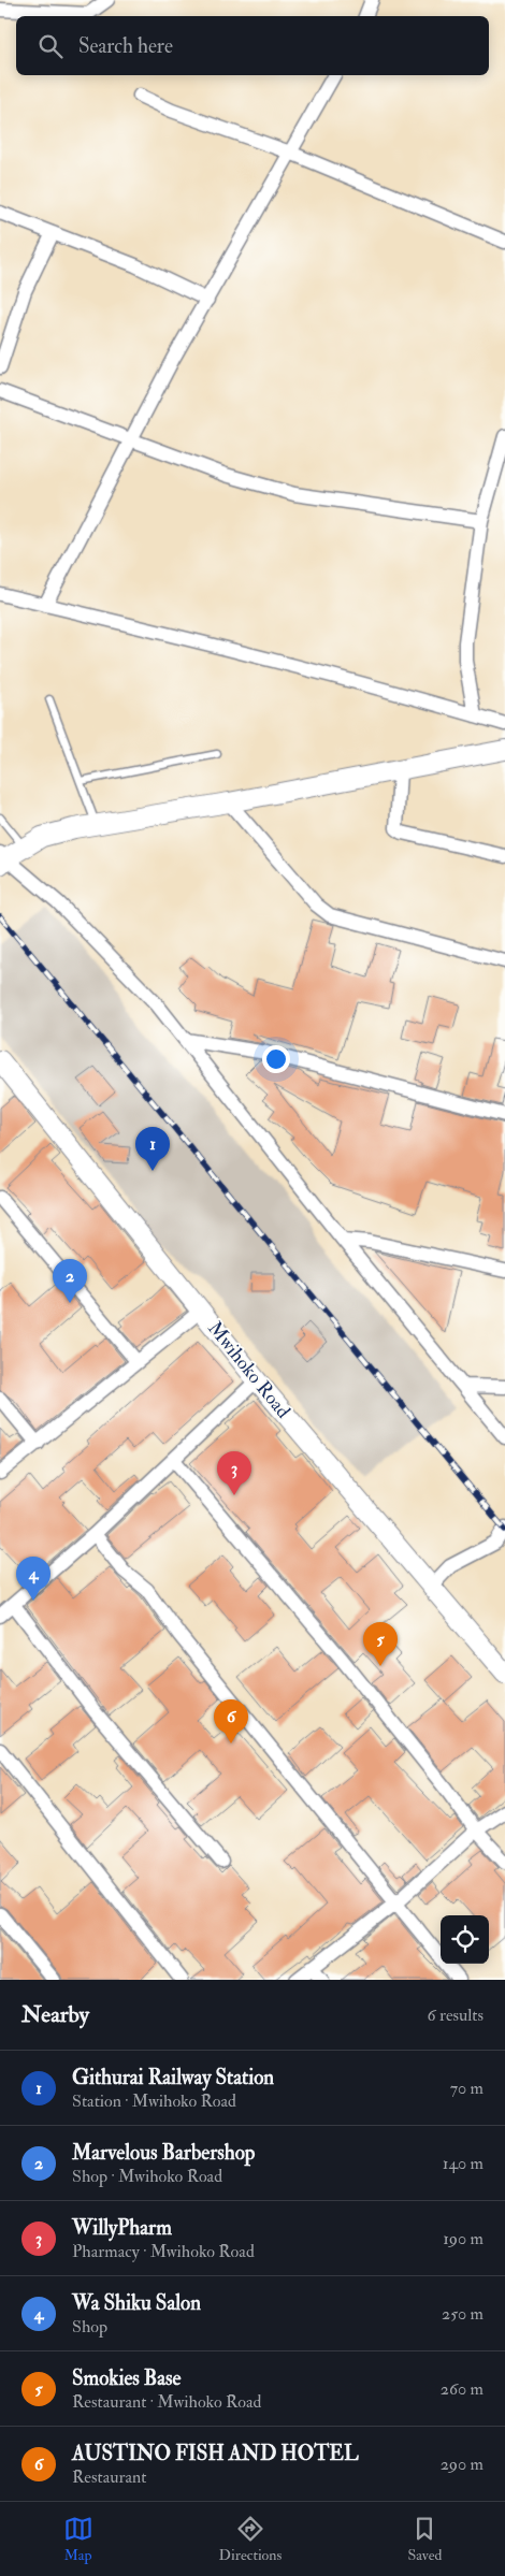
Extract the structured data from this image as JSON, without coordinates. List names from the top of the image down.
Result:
{
  "streets": {
    "street": ["Mwihoko Road"]
  },
  "page": {
    "search": "Search here",
    "pins": [
      "1",
      "2",
      "3",
      "4",
      "5",
      "6"
    ],
    "heading": ["Nearby", "6 results"],
    "list": [
      {
        "mark": "1",
        "name": "Githurai Railway Station",
        "note": "Station · Mwihoko Road",
        "value": "70 m"
      },
      {
        "mark": "2",
        "name": "Marvelous Barbershop",
        "note": "Shop · Mwihoko Road",
        "value": "140 m"
      },
      {
        "mark": "3",
        "name": "WillyPharm",
        "note": "Pharmacy · Mwihoko Road",
        "value": "190 m"
      },
      {
        "mark": "4",
        "name": "Wa Shiku Salon",
        "note": "Shop",
        "value": "250 m"
      },
      {
        "mark": "5",
        "name": "Smokies Base",
        "note": "Restaurant · Mwihoko Road",
        "value": "260 m"
      },
      {
        "mark": "6",
        "name": "AUSTINO FISH AND HOTEL",
        "note": "Restaurant",
        "value": "290 m"
      }
    ],
    "nav": ["Map", "Directions", "Saved"]
  }
}
